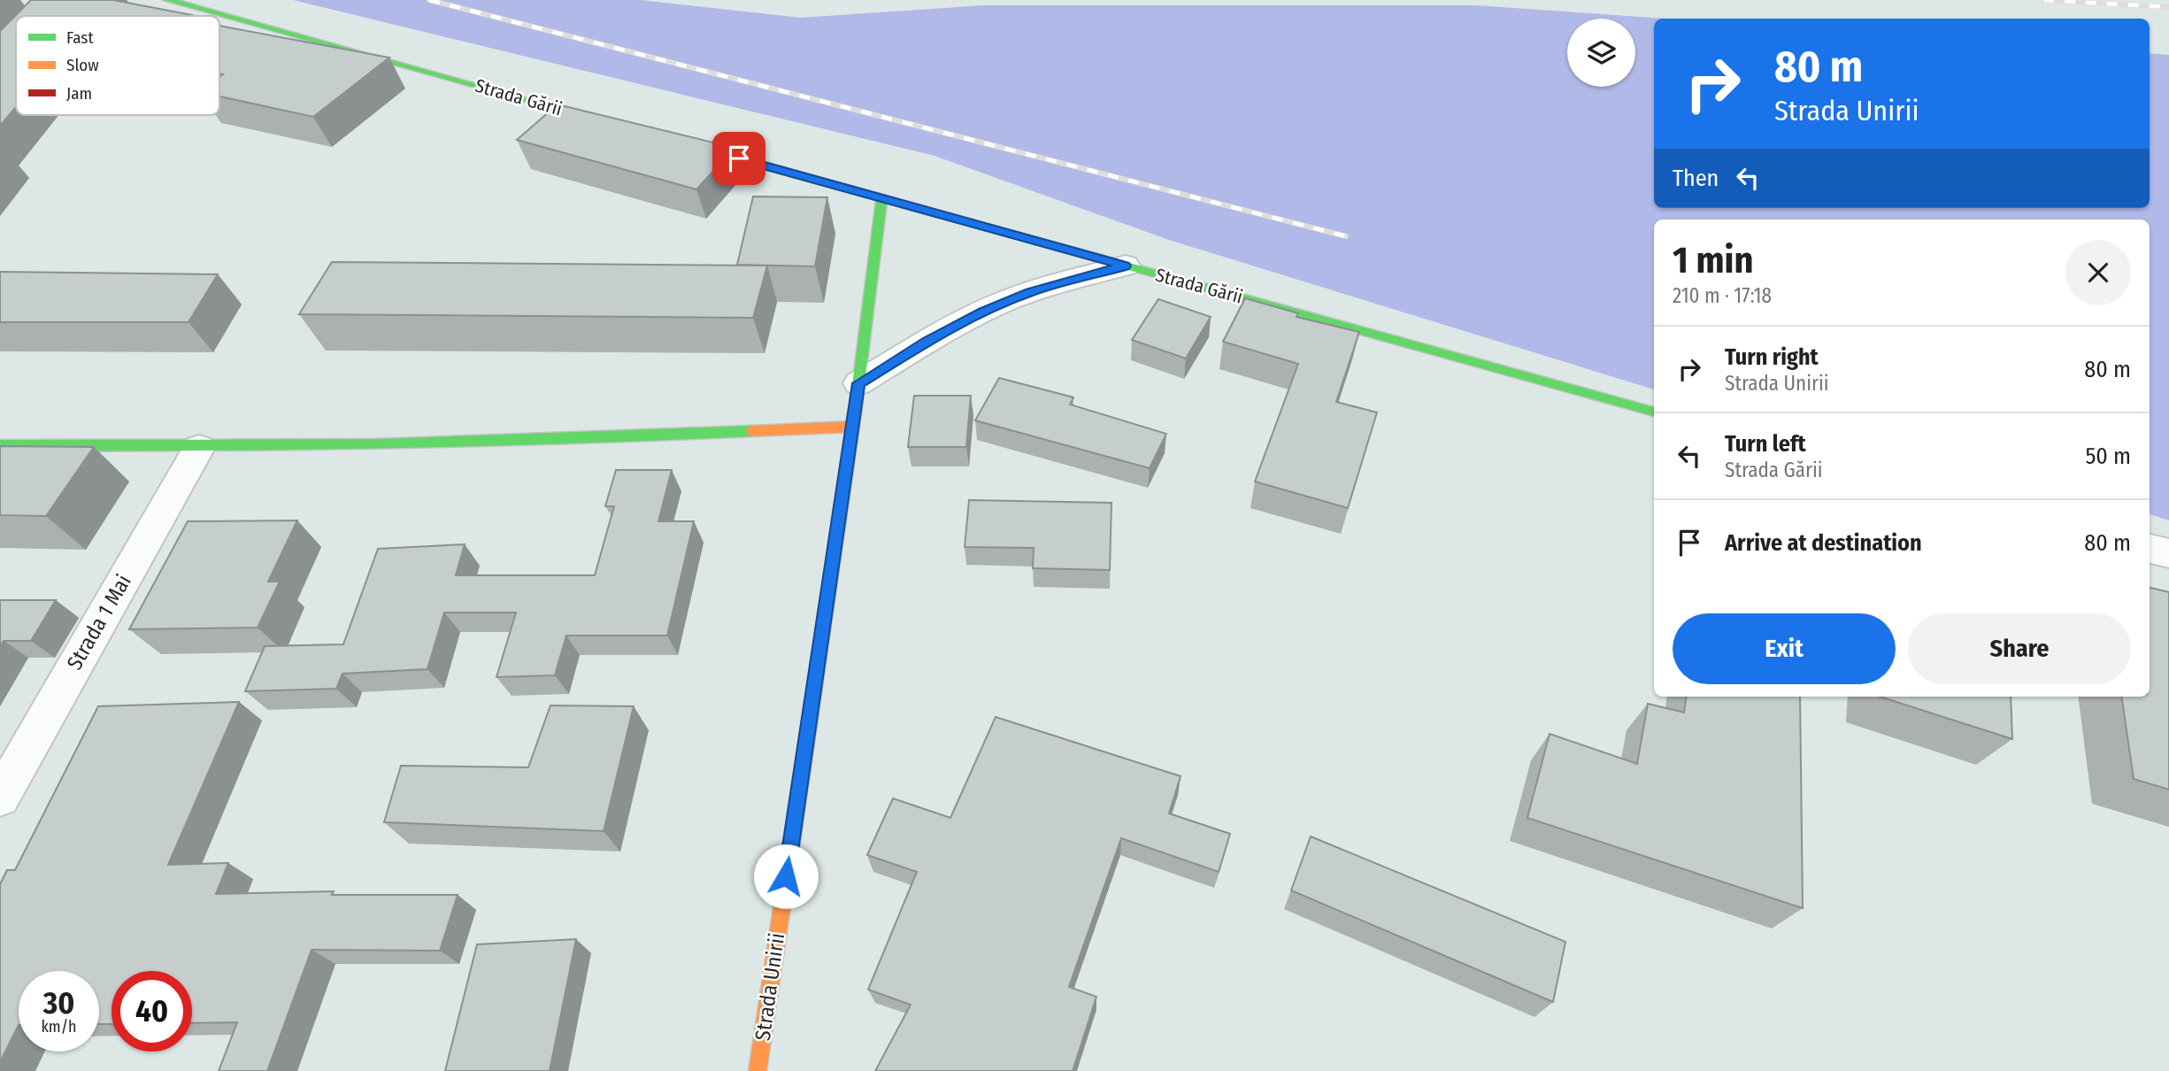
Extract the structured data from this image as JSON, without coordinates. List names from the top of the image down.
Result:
{
  "streets": {
    "street": ["Strada Gării", "Strada 1 Mai", "Strada Unirii"]
  },
  "crossings": [
    ["Strada Gării", "Strada Unirii"]
  ],
  "legend": ["Fast", "Slow", "Jam"],
  "page": {
    "turn": ["80 m", "Strada Unirii"],
    "then": "Then",
    "heading": ["1 min", "210 m · 17:18"],
    "list": [
      {
        "name": "Turn right",
        "note": "Strada Unirii",
        "value": "80 m"
      },
      {
        "name": "Turn left",
        "note": "Strada Gării",
        "value": "50 m"
      },
      {
        "name": "Arrive at destination",
        "value": "80 m"
      }
    ],
    "buttons": ["Exit", "Share"],
    "speed": "30 km/h",
    "limit": "40"
  }
}
